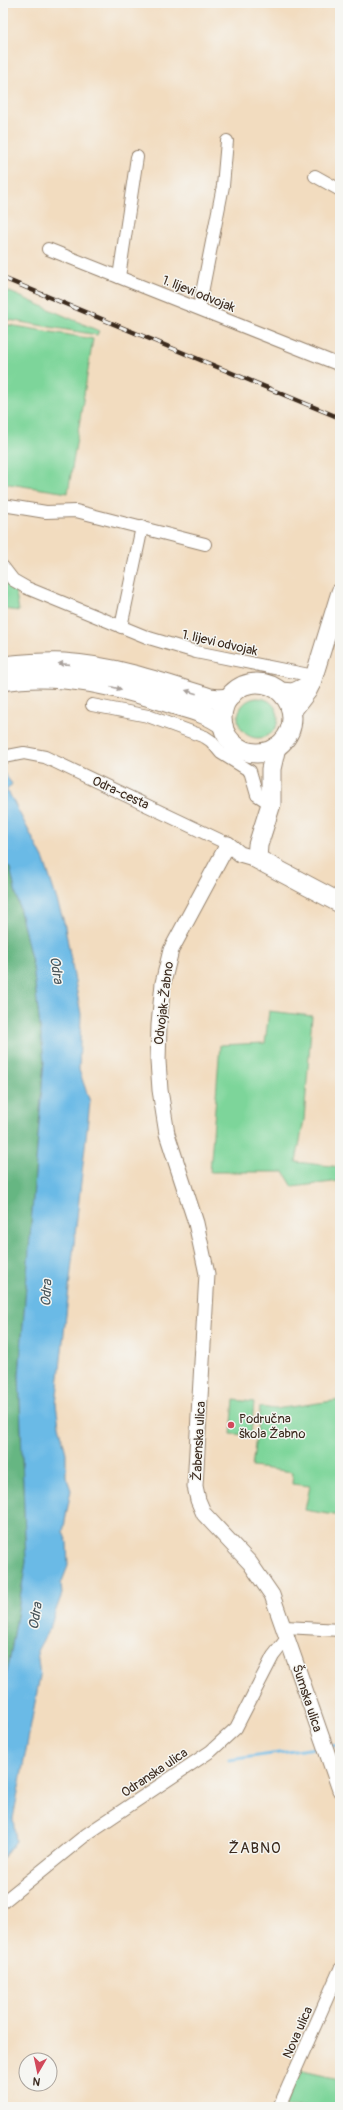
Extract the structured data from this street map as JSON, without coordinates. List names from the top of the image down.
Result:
{
  "streets": {
    "main road": ["Odra-cesta"],
    "street": [
      "1. lijevi odvojak",
      "Odvojak-Žabno",
      "Žabenska ulica",
      "Šumska ulica",
      "Odranska ulica",
      "Nova ulica"
    ]
  },
  "crossings": [
    ["Odra-cesta", "Odvojak-Žabno"],
    ["Odvojak-Žabno", "Žabenska ulica"],
    ["Žabenska ulica", "Šumska ulica"],
    ["Žabenska ulica", "Odranska ulica"],
    ["Šumska ulica", "Odranska ulica"]
  ],
  "districts": ["ŽABNO"],
  "water": ["Odra"],
  "places": ["Područna škola Žabno"],
  "north": "bottom"
}
